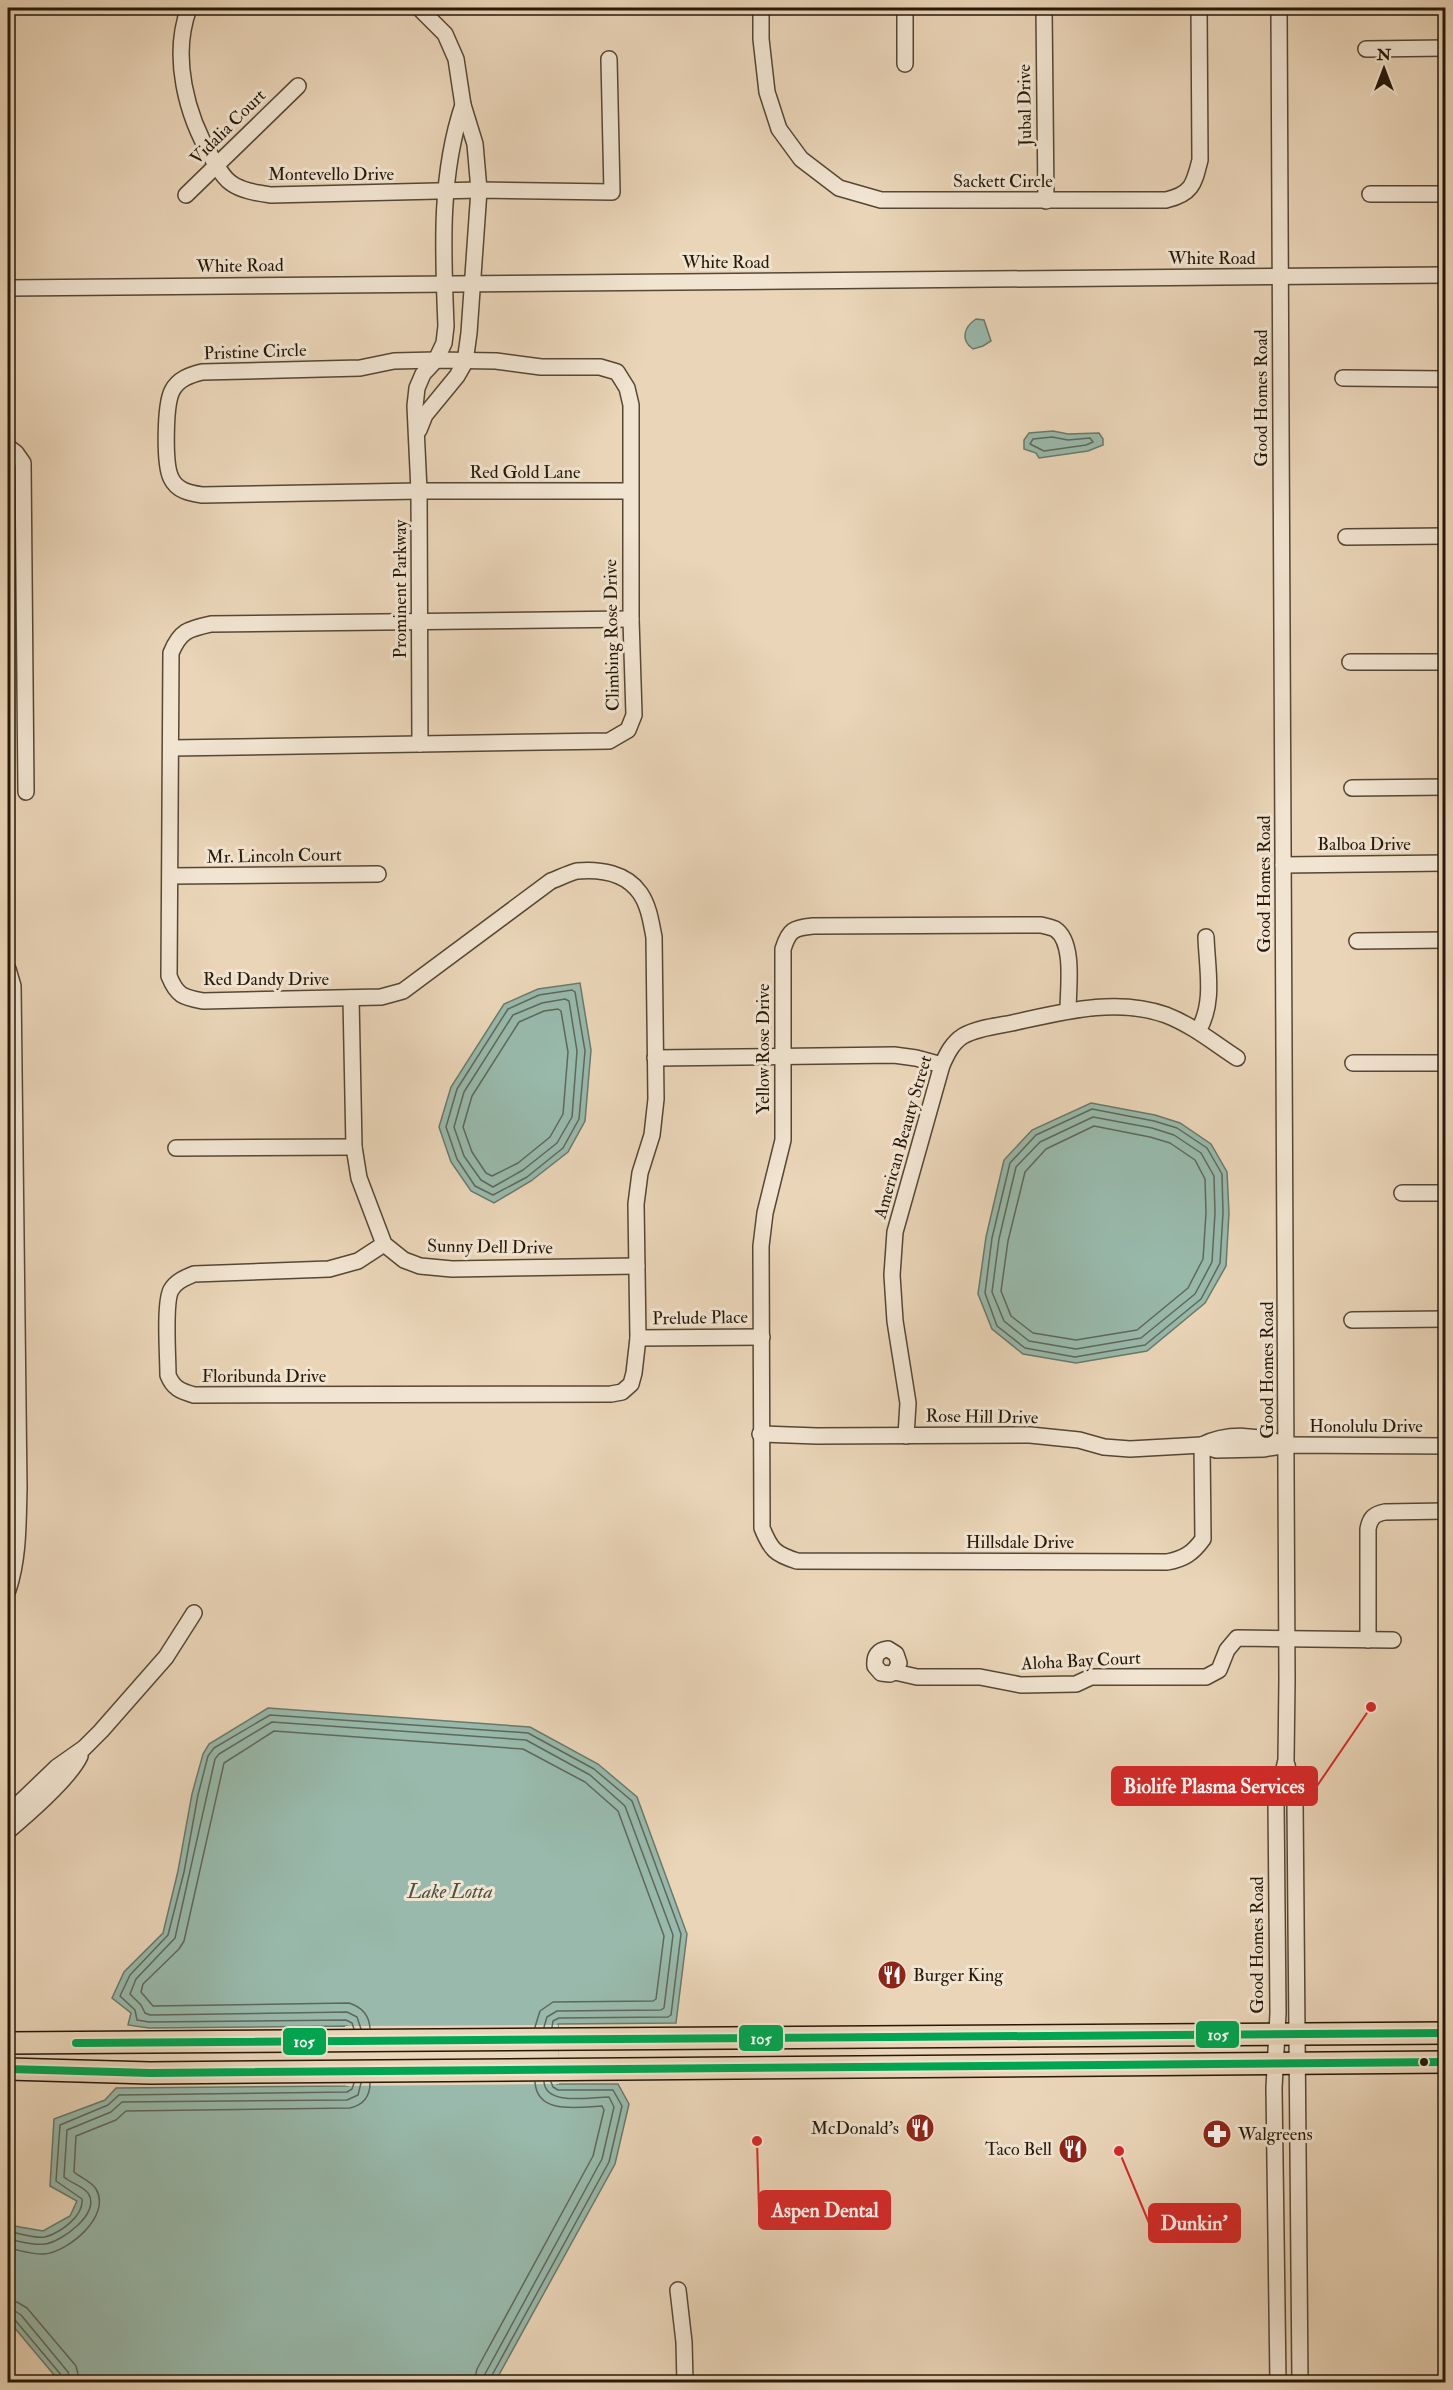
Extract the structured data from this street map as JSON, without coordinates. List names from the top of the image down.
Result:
{
  "streets": {
    "street": [
      "Jubal Drive",
      "Vidalia Court",
      "Montevello Drive",
      "Sackett Circle",
      "White Road",
      "Pristine Circle",
      "Good Homes Road",
      "Red Gold Lane",
      "Prominent Parkway",
      "Climbing Rose Drive",
      "Balboa Drive",
      "Mr. Lincoln Court",
      "Red Dandy Drive",
      "Yellow Rose Drive",
      "American Beauty Street",
      "Sunny Dell Drive",
      "Prelude Place",
      "Floribunda Drive",
      "Rose Hill Drive",
      "Honolulu Drive",
      "Hillsdale Drive",
      "Aloha Bay Court"
    ]
  },
  "crossings": [
    ["Jubal Drive", "Sackett Circle"],
    ["Vidalia Court", "Montevello Drive"],
    ["Montevello Drive", "Prominent Parkway"],
    ["White Road", "Good Homes Road"],
    ["White Road", "Prominent Parkway"],
    ["Pristine Circle", "Red Gold Lane"],
    ["Pristine Circle", "Prominent Parkway"],
    ["Pristine Circle", "Climbing Rose Drive"],
    ["Good Homes Road", "Balboa Drive"],
    ["Good Homes Road", "Rose Hill Drive"],
    ["Good Homes Road", "Honolulu Drive"],
    ["Good Homes Road", "Aloha Bay Court"],
    ["Red Gold Lane", "Prominent Parkway"],
    ["Red Gold Lane", "Climbing Rose Drive"],
    ["Prominent Parkway", "Climbing Rose Drive"],
    ["Prominent Parkway", "Red Dandy Drive"],
    ["Climbing Rose Drive", "Red Dandy Drive"],
    ["Mr. Lincoln Court", "Red Dandy Drive"],
    ["Red Dandy Drive", "Sunny Dell Drive"],
    ["Red Dandy Drive", "Prelude Place"],
    ["Red Dandy Drive", "Floribunda Drive"],
    ["Yellow Rose Drive", "American Beauty Street"],
    ["Yellow Rose Drive", "Prelude Place"],
    ["Yellow Rose Drive", "Rose Hill Drive"],
    ["Yellow Rose Drive", "Hillsdale Drive"],
    ["American Beauty Street", "Rose Hill Drive"],
    ["Sunny Dell Drive", "Floribunda Drive"],
    ["Prelude Place", "Floribunda Drive"],
    ["Rose Hill Drive", "Honolulu Drive"],
    ["Rose Hill Drive", "Hillsdale Drive"]
  ],
  "water": ["Lake Lotta"],
  "places": {
    "other": ["Biolife Plasma Services", "Aspen Dental", "Dunkin'"],
    "restaurant": ["Burger King", "McDonald's", "Taco Bell"],
    "pharmacy": ["Walgreens"]
  },
  "lines": ["transit line 105"],
  "north": "top"
}
